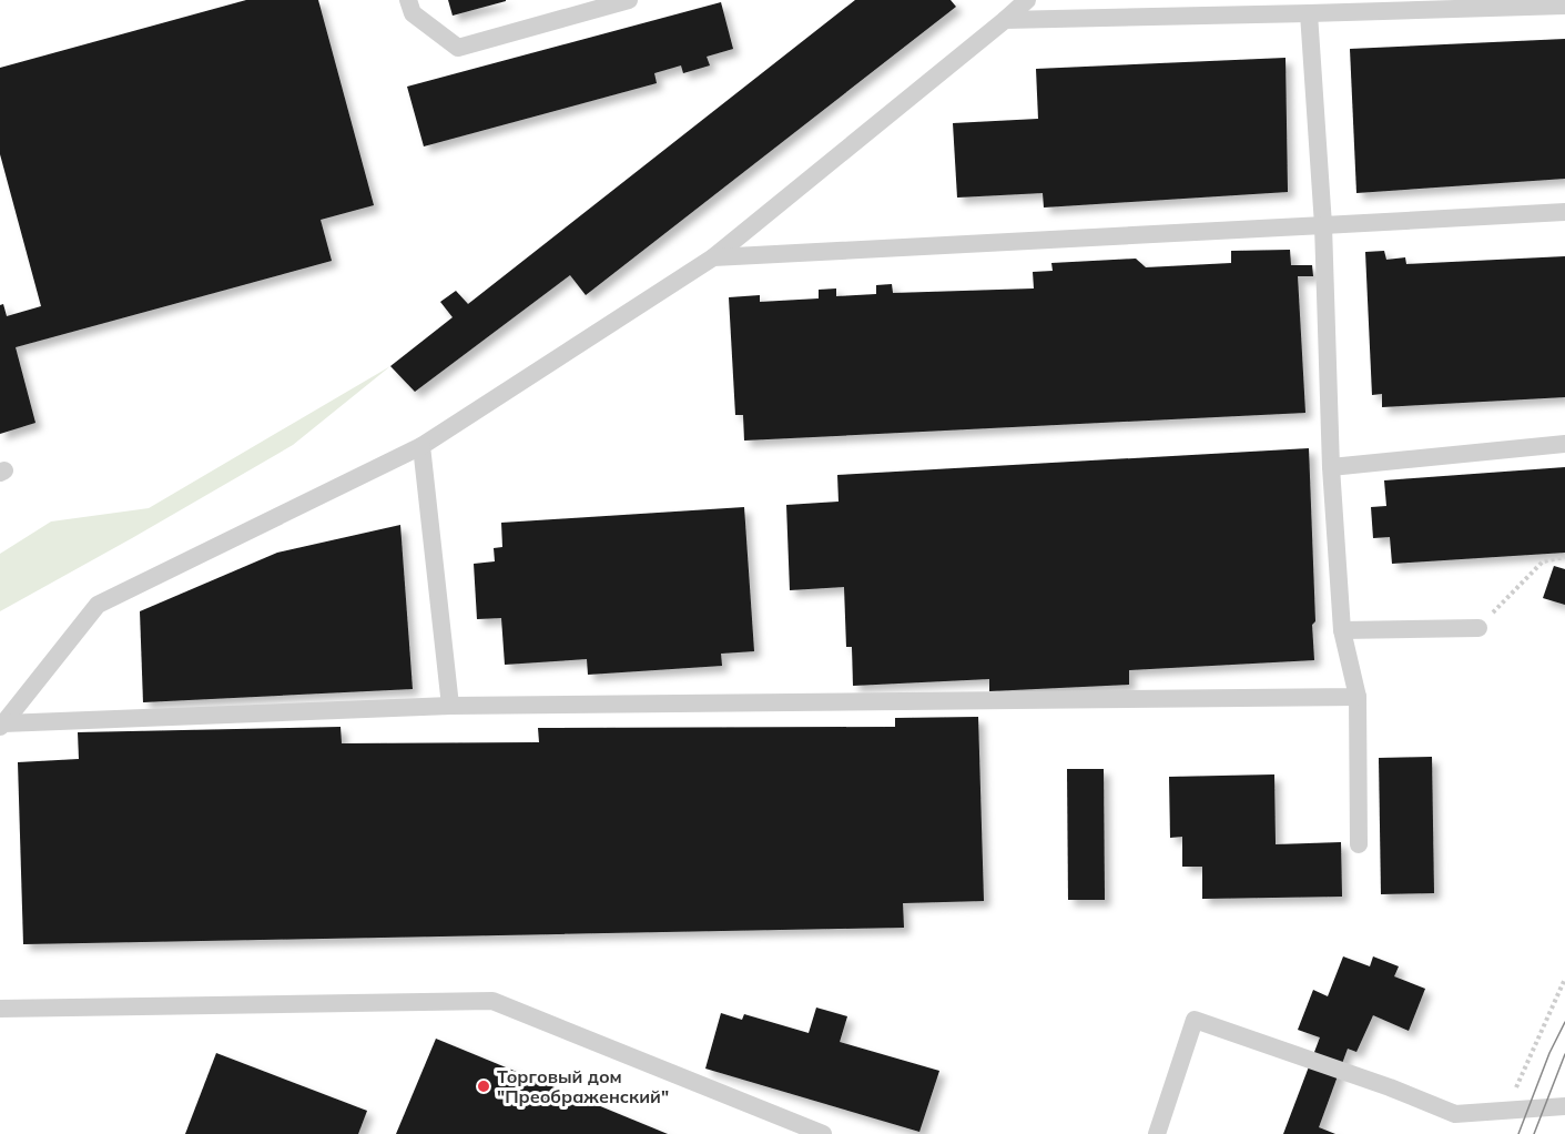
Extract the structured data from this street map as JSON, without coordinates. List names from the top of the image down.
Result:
{
  "places": ["Торговый дом \"Преображенский\""]
}
